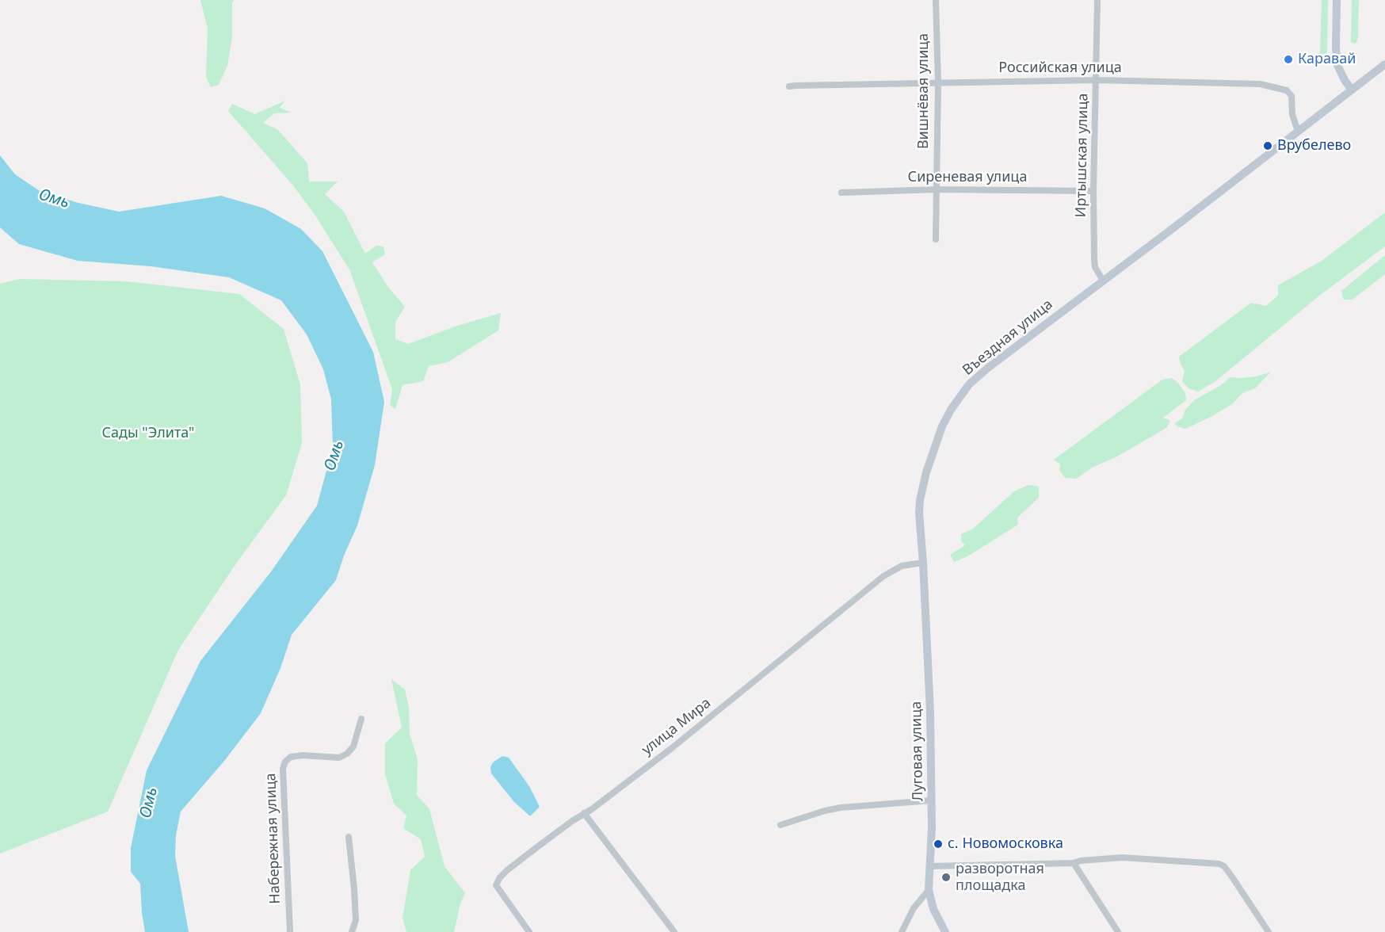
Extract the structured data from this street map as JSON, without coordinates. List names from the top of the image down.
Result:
{
  "streets": {
    "street": [
      "Российская улица",
      "Вишнёвая улица",
      "Иртышская улица",
      "Сиреневая улица",
      "Въездная улица",
      "улица Мира",
      "Луговая улица",
      "Набережная улица"
    ]
  },
  "crossings": [
    ["Российская улица", "Вишнёвая улица"],
    ["Российская улица", "Иртышская улица"],
    ["Российская улица", "Въездная улица"],
    ["Вишнёвая улица", "Сиреневая улица"],
    ["Иртышская улица", "Сиреневая улица"],
    ["Иртышская улица", "Въездная улица"],
    ["Въездная улица", "улица Мира"],
    ["Въездная улица", "Луговая улица"],
    ["улица Мира", "Луговая улица"]
  ],
  "water": ["Омь"],
  "parks": ["Сады \"Элита\""],
  "places": [
    "Каравай",
    "Врубелево",
    "с. Новомосковка",
    "разворотная площадка"
  ]
}
